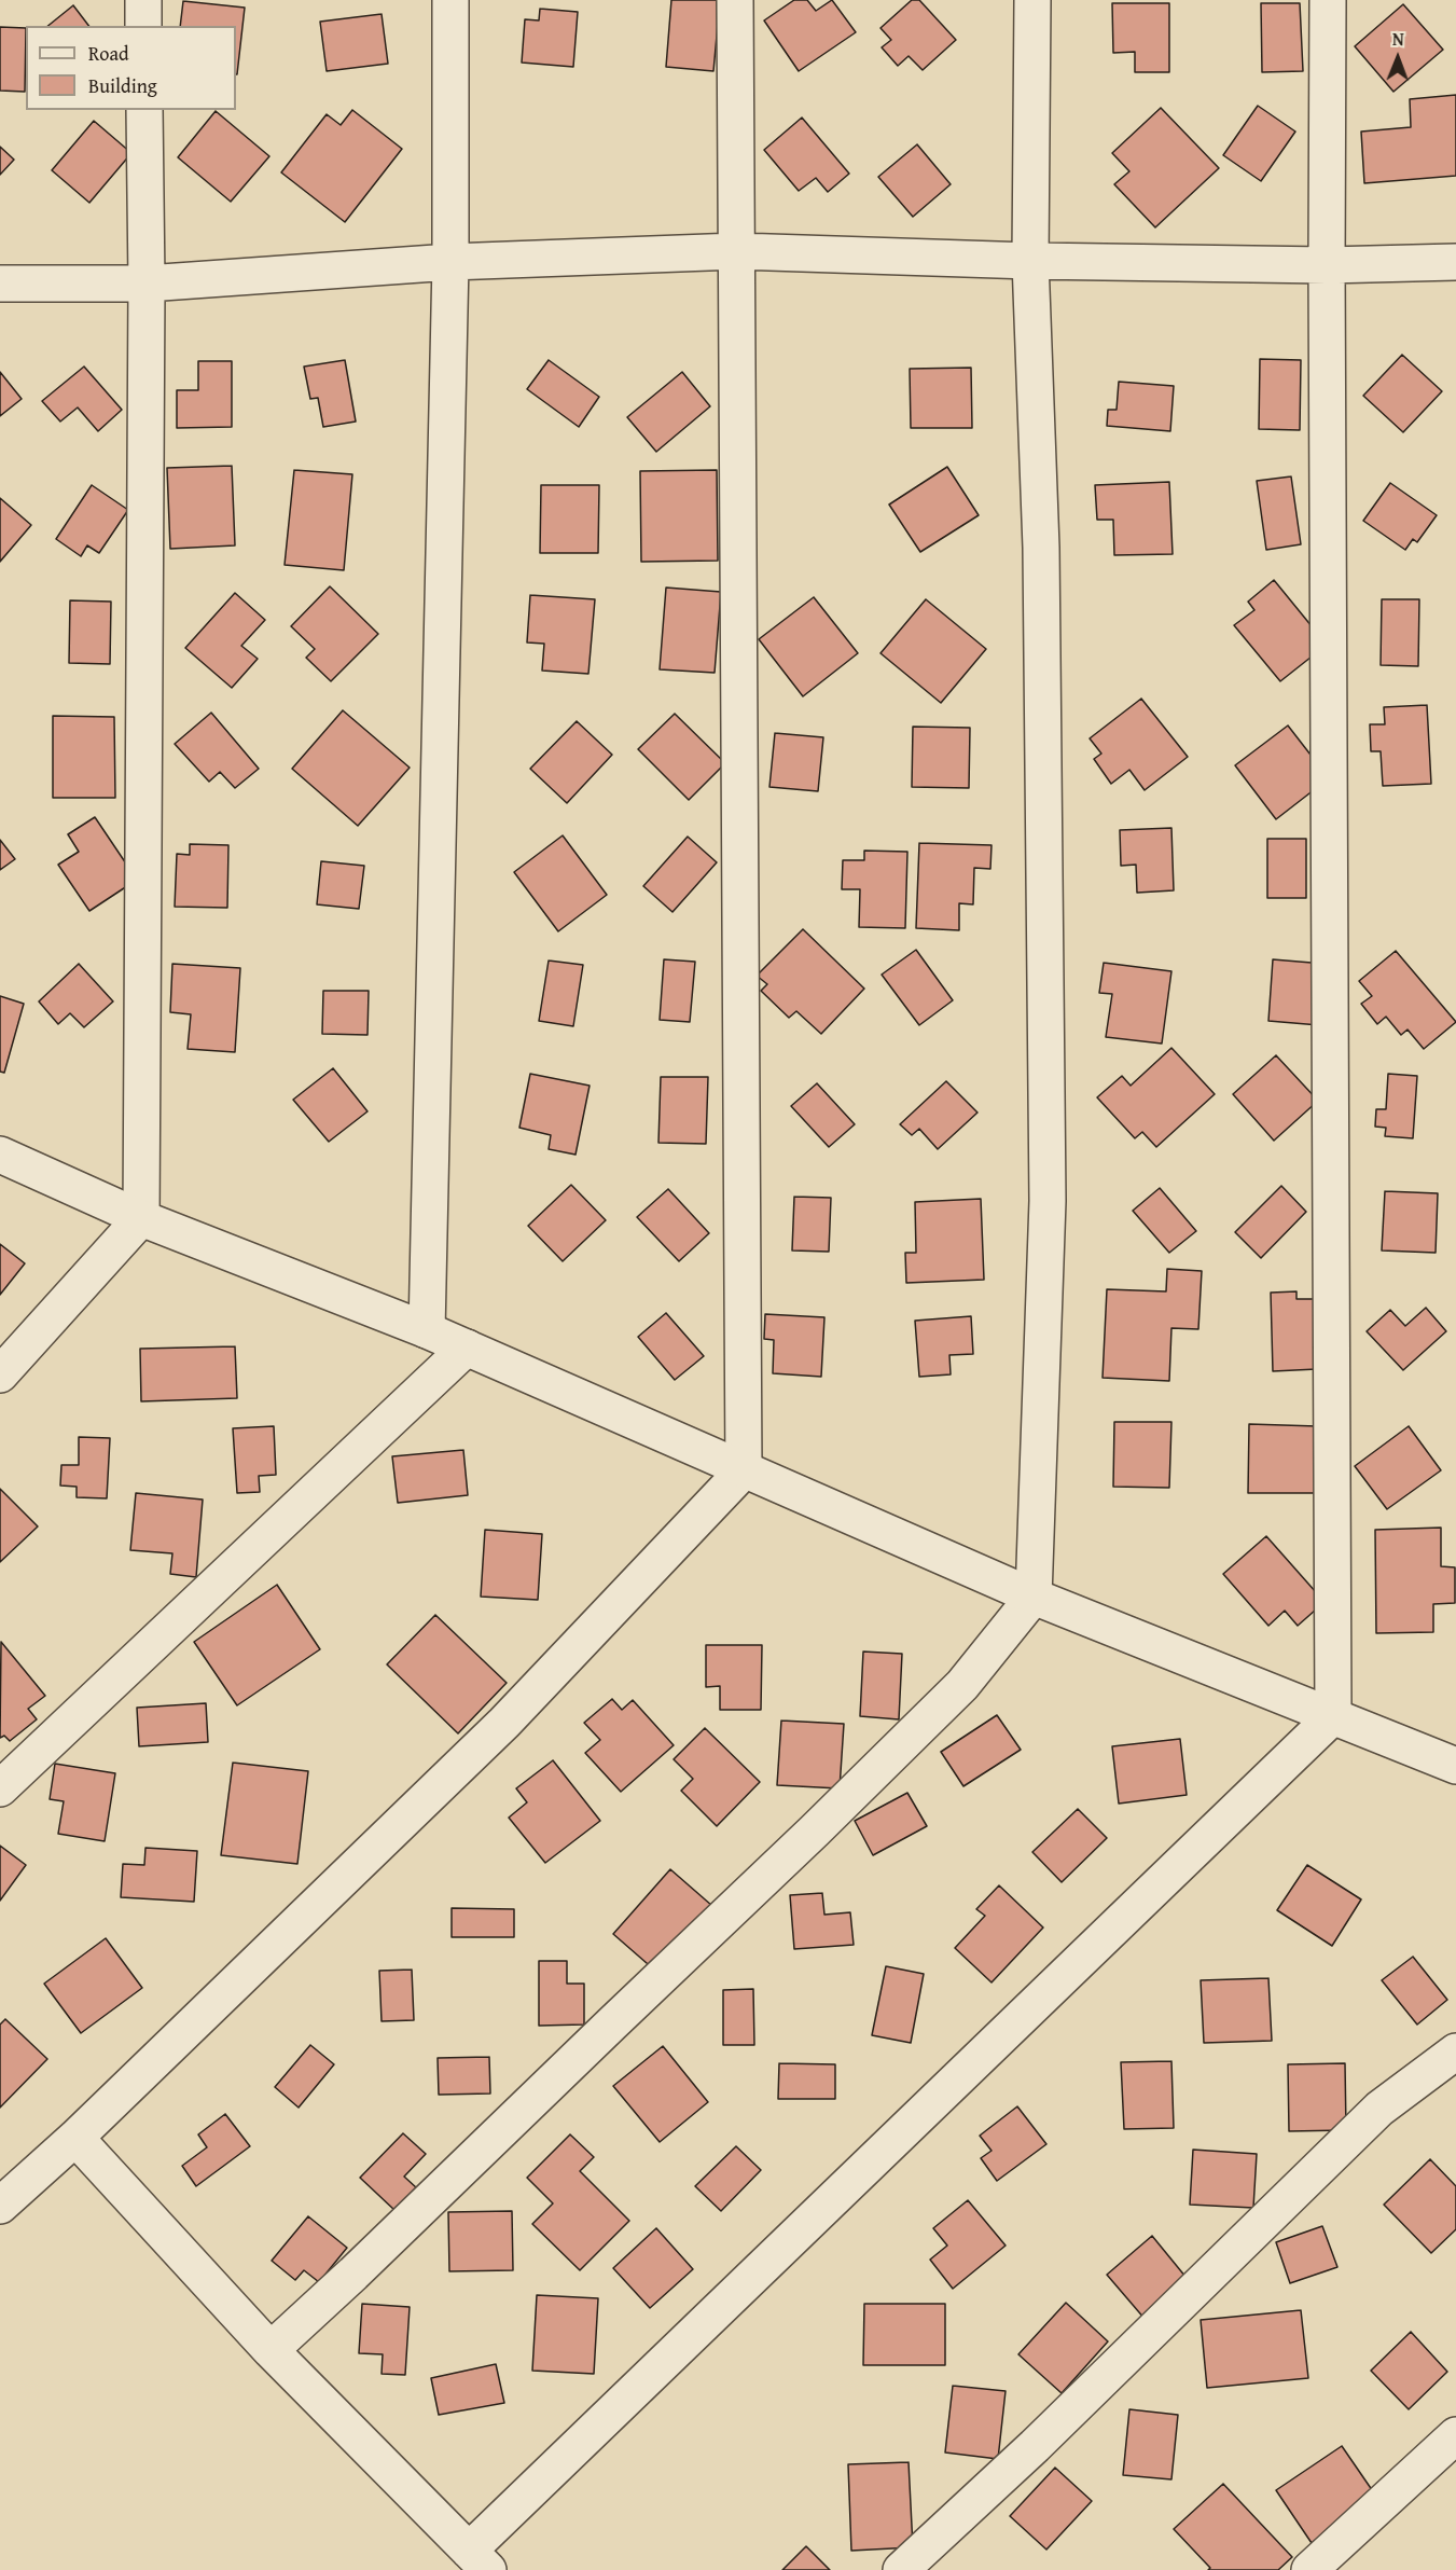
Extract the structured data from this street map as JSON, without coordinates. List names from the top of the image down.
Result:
{
  "legend": ["Road", "Building"],
  "north": "top"
}
